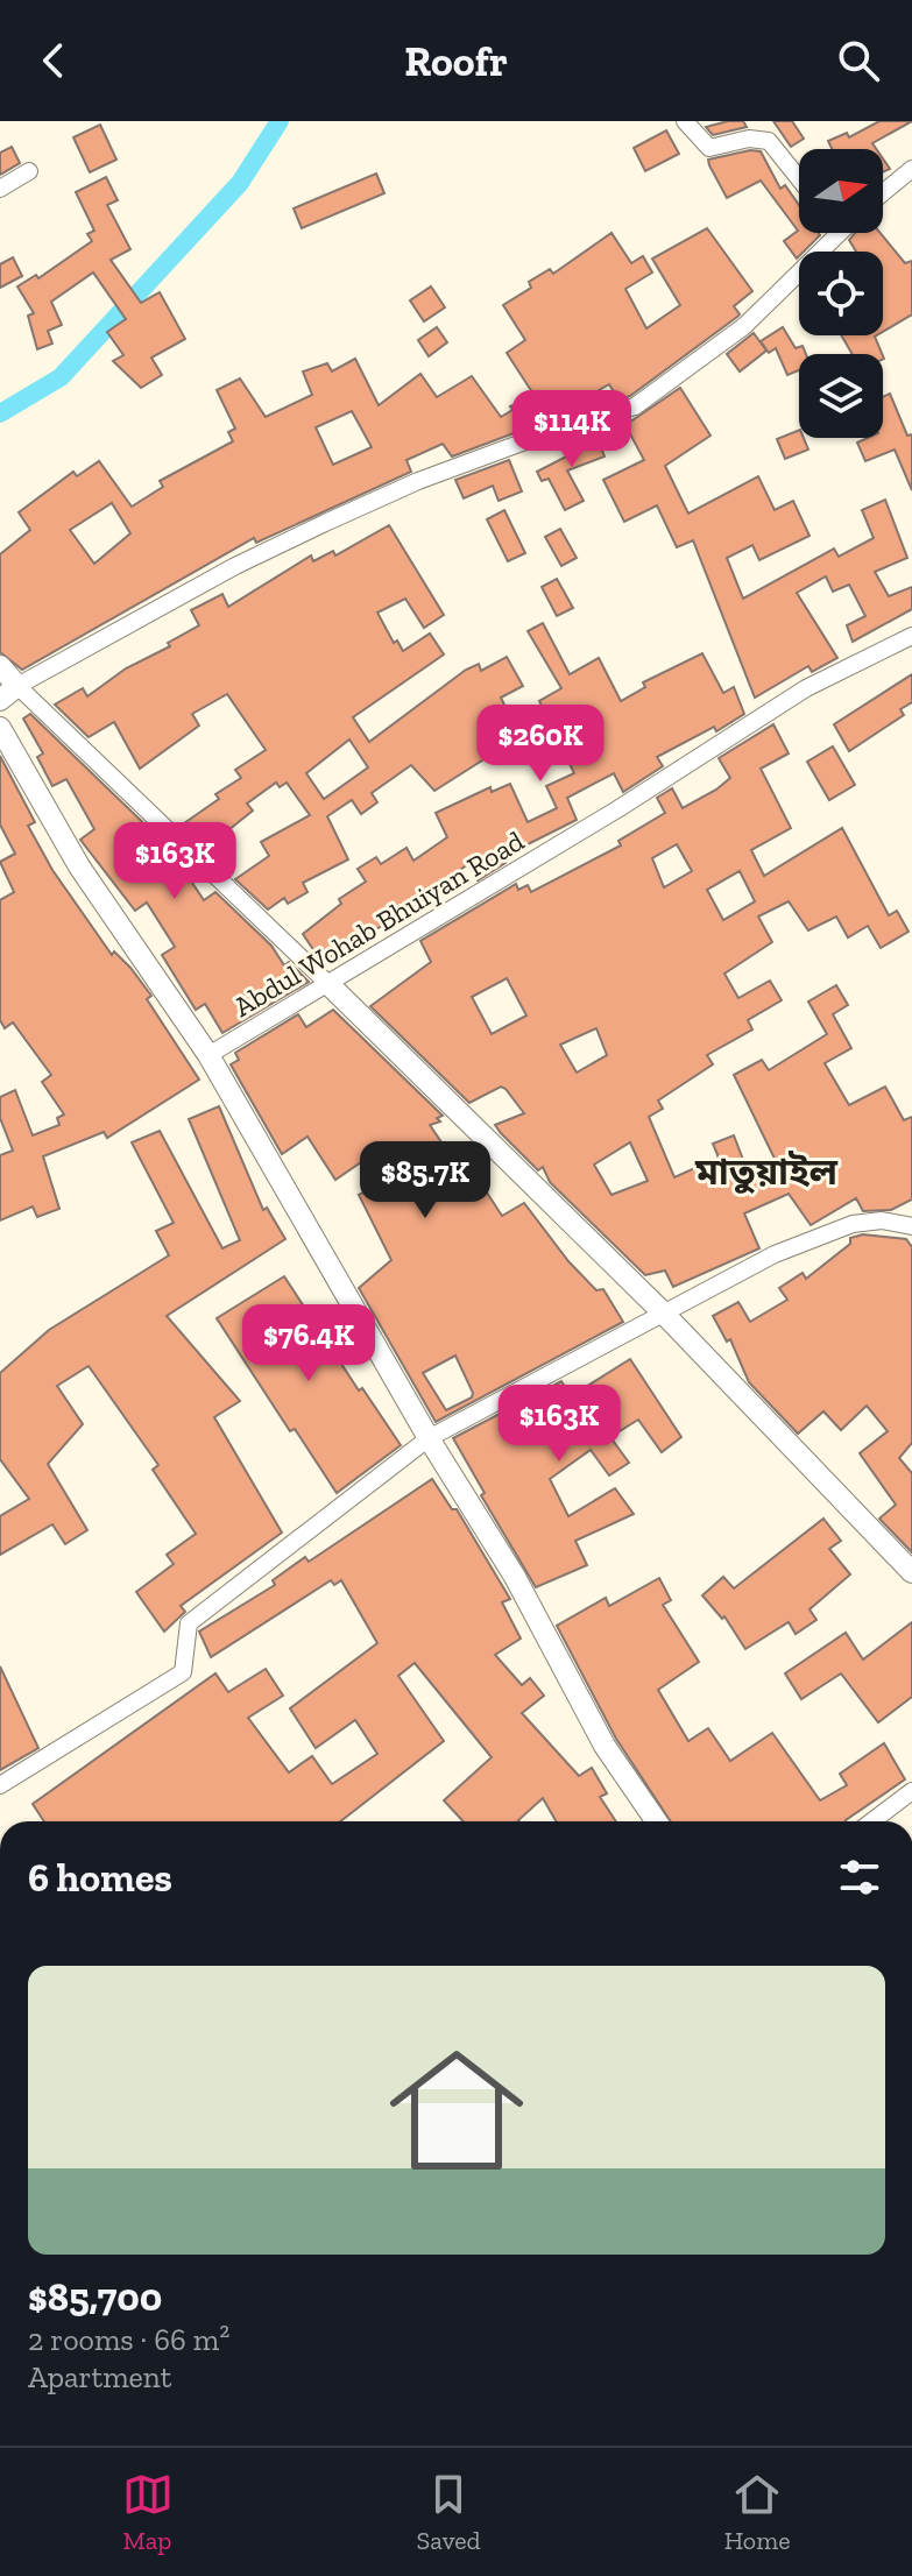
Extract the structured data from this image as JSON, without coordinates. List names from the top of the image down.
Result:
{
  "streets": {
    "street": ["Abdul Wohab Bhuiyan Road"]
  },
  "districts": ["মাতুয়াইল"],
  "north": "right",
  "page": {
    "header": "Roofr",
    "price": [
      "$114K",
      "$260K",
      "$163K",
      "$85.7K",
      "$76.4K",
      "$163K"
    ],
    "heading": "6 homes",
    "list": [
      {
        "name": "$85,700",
        "note": "2 rooms · 66 m² · Apartment"
      }
    ],
    "tabs": ["Map", "Saved", "Home"]
  }
}
